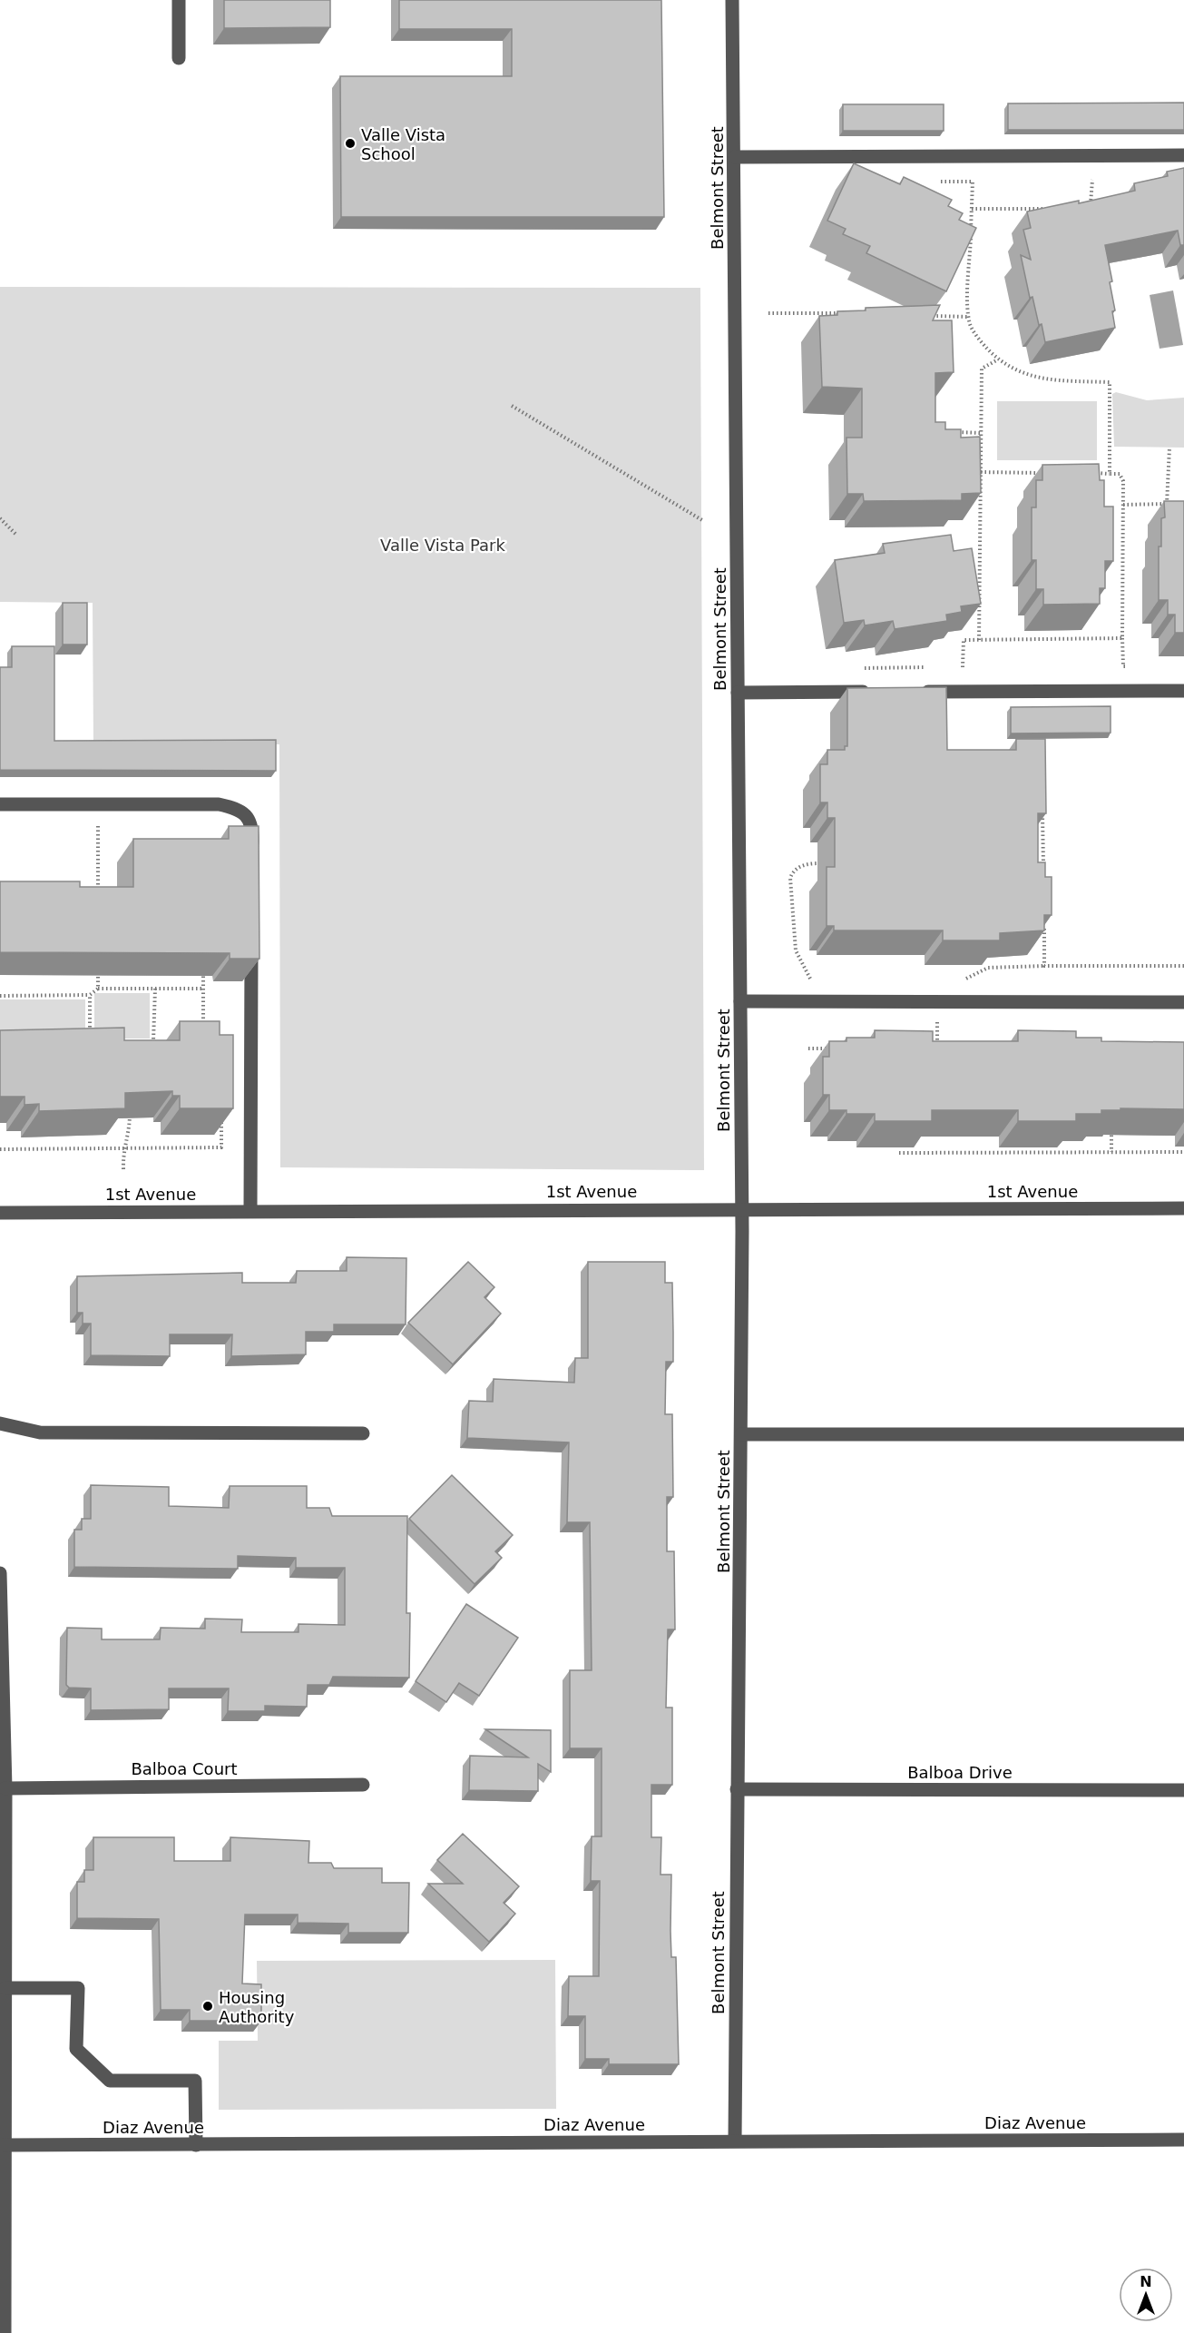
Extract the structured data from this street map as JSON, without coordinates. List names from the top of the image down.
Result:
{
  "streets": {
    "street": [
      "Belmont Street",
      "1st Avenue",
      "Balboa Court",
      "Balboa Drive",
      "Diaz Avenue"
    ]
  },
  "crossings": [
    ["Belmont Street", "1st Avenue"],
    ["Belmont Street", "Balboa Drive"],
    ["Belmont Street", "Diaz Avenue"]
  ],
  "parks": ["Valle Vista Park"],
  "places": ["Valle Vista School", "Housing Authority"],
  "north": "top"
}
